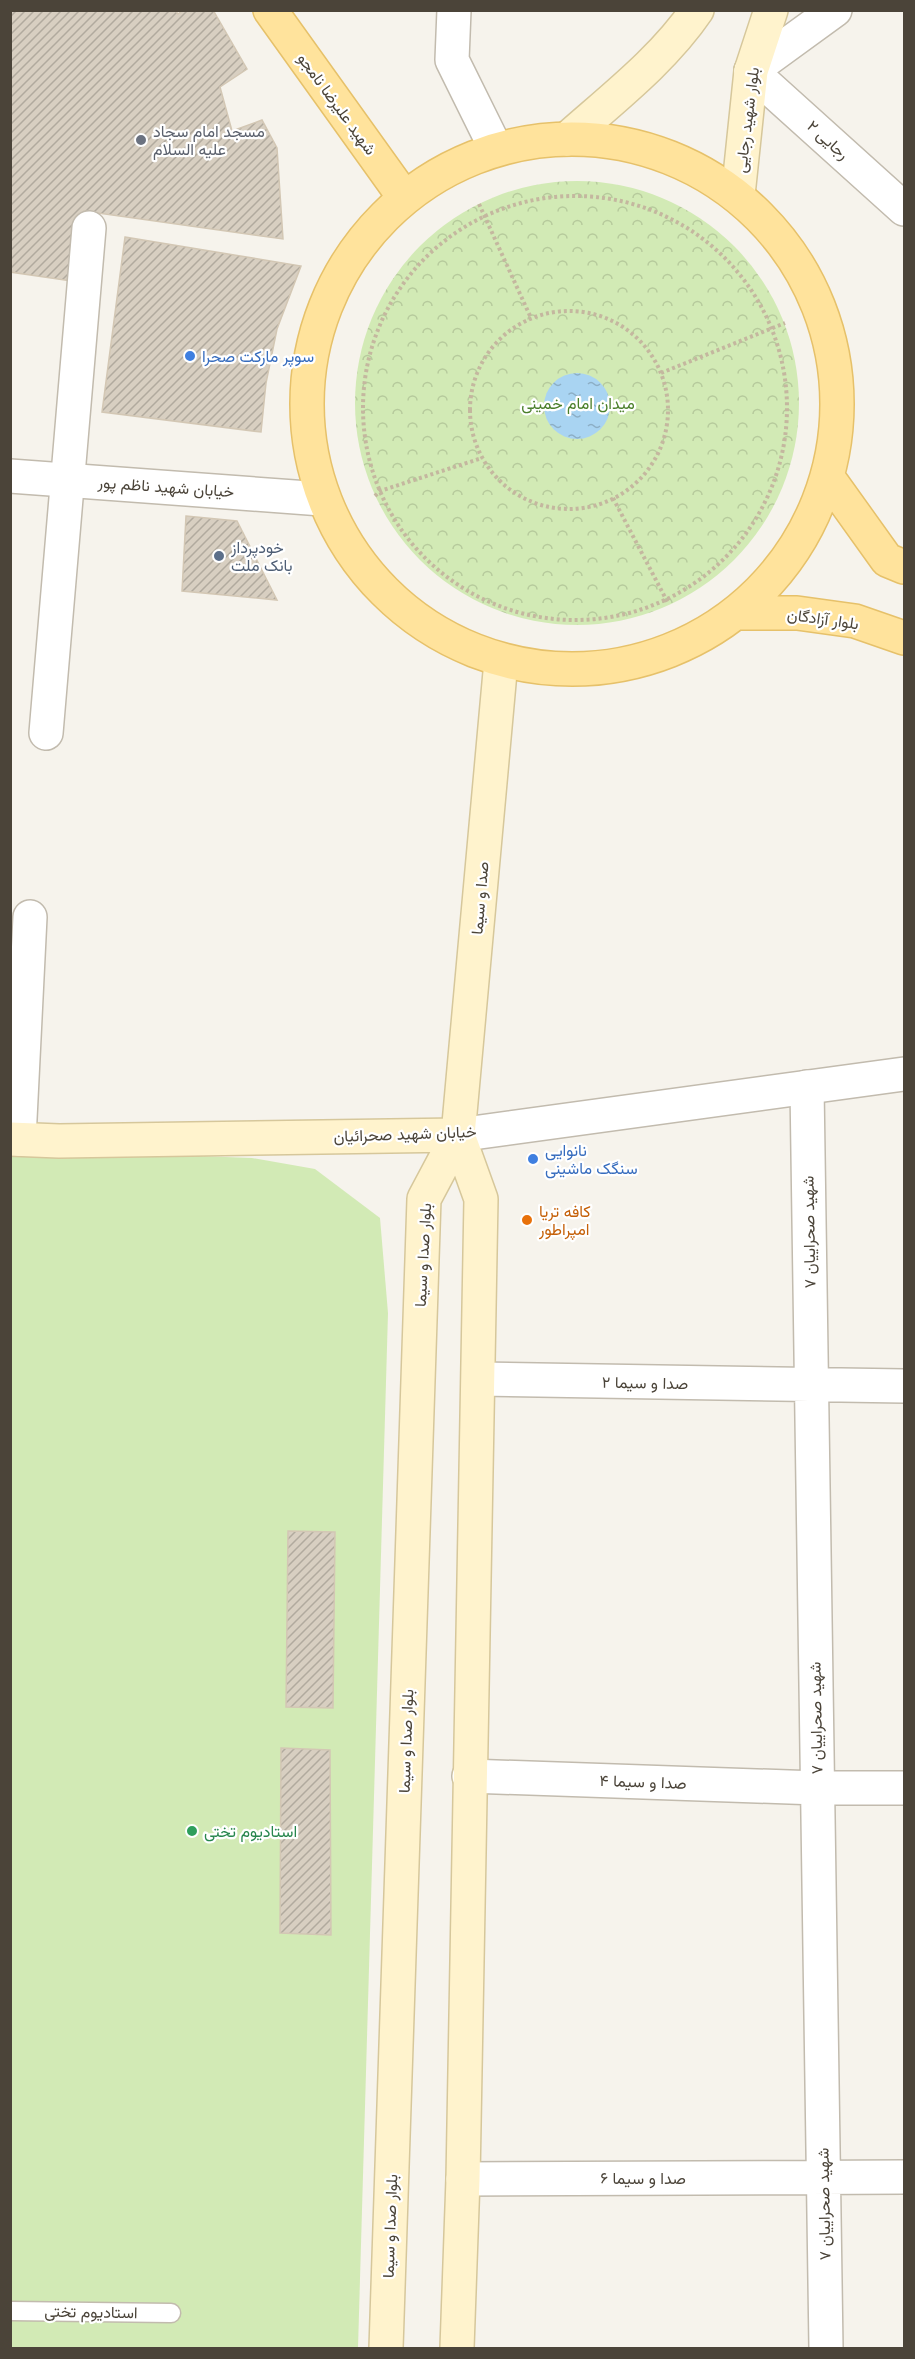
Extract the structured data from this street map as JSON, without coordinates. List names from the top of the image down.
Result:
{
  "streets": {
    "main road": [
      "شهید علیرضا نامجو",
      "بلوار شهید رجایی",
      "بلوار آزادگان",
      "صدا و سیما",
      "خیابان شهید صحرائیان",
      "بلوار صدا و سیما"
    ],
    "street": [
      "رجایی ۲",
      "خیابان شهید ناظم پور",
      "شهید صحراییان ۷",
      "صدا و سیما ۲",
      "صدا و سیما ۴",
      "صدا و سیما ۶"
    ],
    "lane": ["استادیوم تختی"]
  },
  "crossings": [
    ["بلوار شهید رجایی", "رجایی ۲"],
    ["صدا و سیما", "خیابان شهید صحرائیان"],
    ["صدا و سیما", "بلوار صدا و سیما"],
    ["خیابان شهید صحرائیان", "شهید صحراییان ۷"],
    ["خیابان شهید صحرائیان", "بلوار صدا و سیما"],
    ["شهید صحراییان ۷", "صدا و سیما ۲"],
    ["شهید صحراییان ۷", "صدا و سیما ۴"],
    ["شهید صحراییان ۷", "صدا و سیما ۶"]
  ],
  "parks": ["میدان امام خمینی"],
  "places": [
    "مسجد امام سجاد علیه السلام",
    "سوپر مارکت صحرا",
    "خودپرداز بانک ملت",
    "نانوایی سنگک ماشینی",
    "کافه تریا امپراطور",
    "استادیوم تختی"
  ]
}
